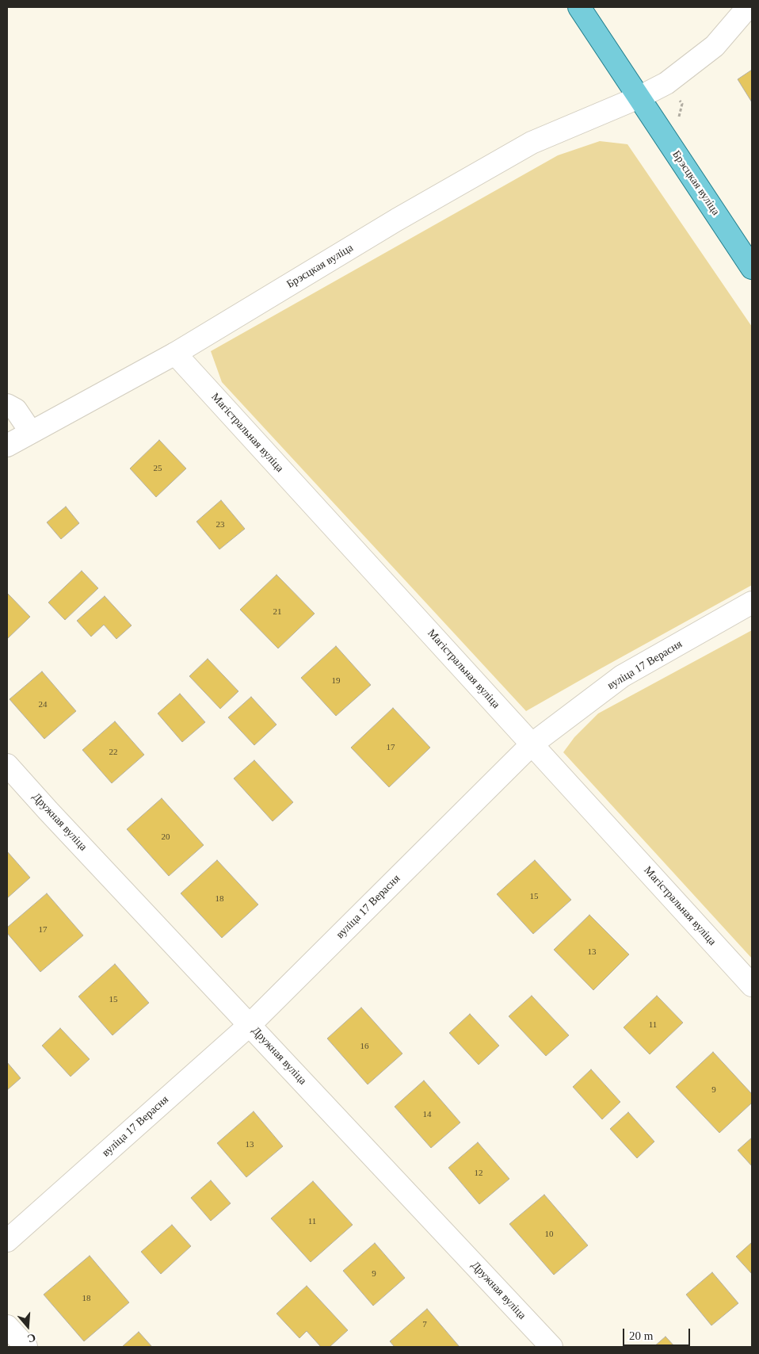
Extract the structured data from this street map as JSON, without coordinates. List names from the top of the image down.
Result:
{
  "streets": {
    "main road": ["Брэсцкая вуліца"],
    "street": ["Магістральная вуліца", "вуліца 17 Верасня", "Дружная вуліца"]
  },
  "crossings": [
    ["Брэсцкая вуліца", "Магістральная вуліца"],
    ["Магістральная вуліца", "вуліца 17 Верасня"],
    ["вуліца 17 Верасня", "Дружная вуліца"]
  ],
  "house_numbers": [
    "25",
    "23",
    "21",
    "19",
    "24",
    "17",
    "22",
    "20",
    "15",
    "18",
    "17",
    "13",
    "15",
    "11",
    "16",
    "9",
    "14",
    "13",
    "12",
    "11",
    "10",
    "9",
    "18",
    "7"
  ],
  "scale_bar": "20 m",
  "north": "bottom"
}
